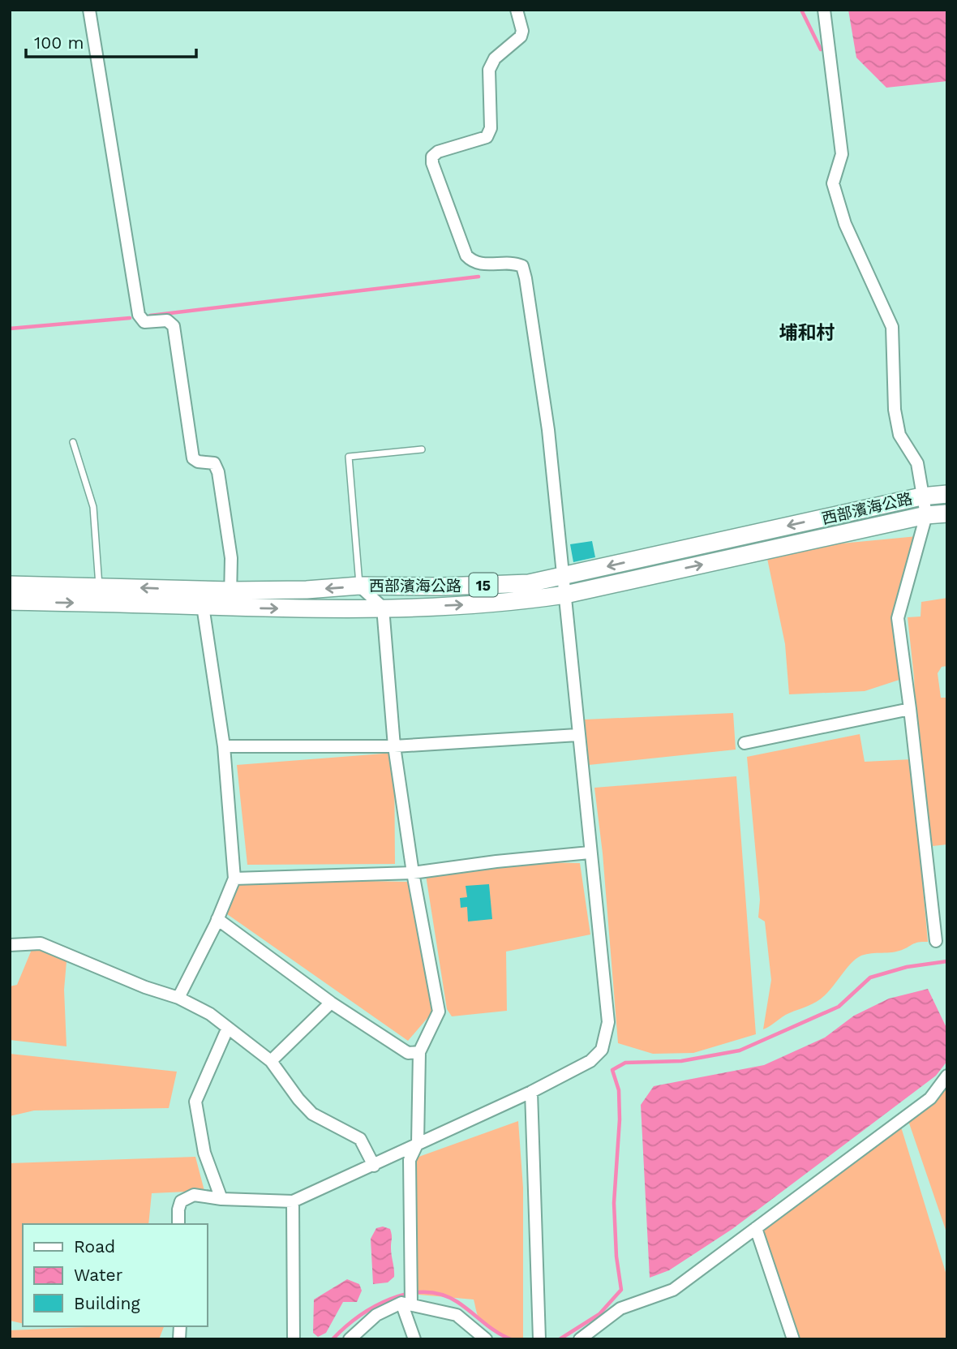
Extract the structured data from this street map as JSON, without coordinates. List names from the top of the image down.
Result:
{
  "streets": {
    "main road": ["西部濱海公路", "15"]
  },
  "districts": ["埔和村"],
  "legend": ["Road", "Water", "Building"],
  "scale_bar": "100 m"
}
